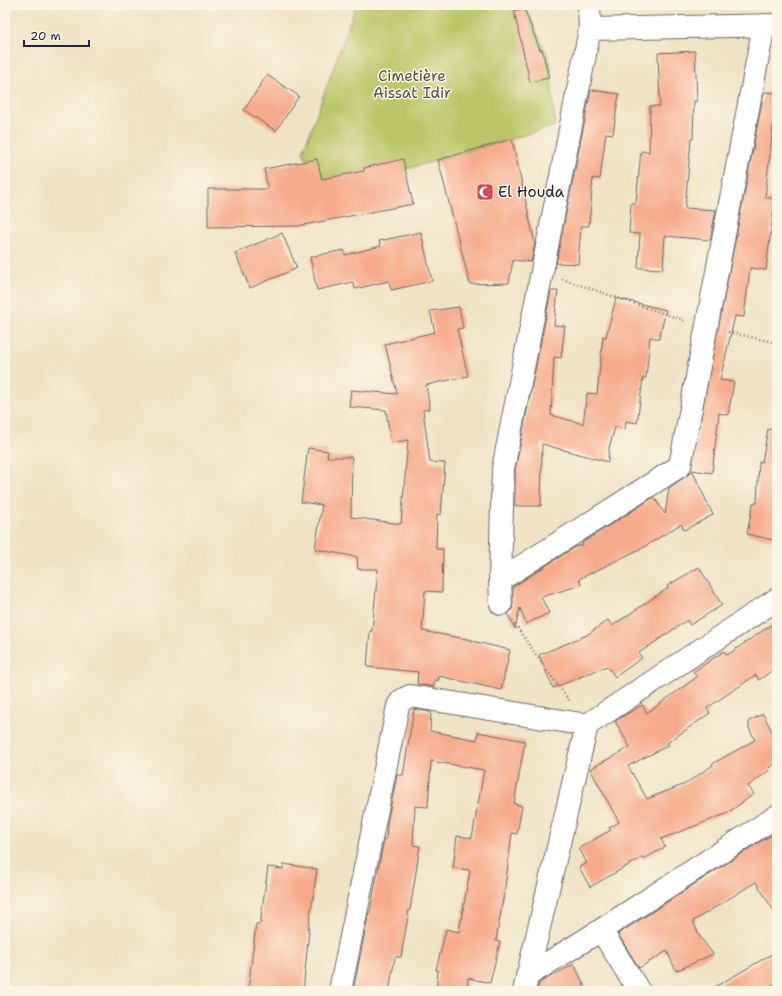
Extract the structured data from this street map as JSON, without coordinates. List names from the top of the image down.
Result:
{
  "parks": ["Cimetière Aissat Idir"],
  "places": {
    "mosque": ["El Houda"]
  },
  "scale_bar": "20 m"
}
